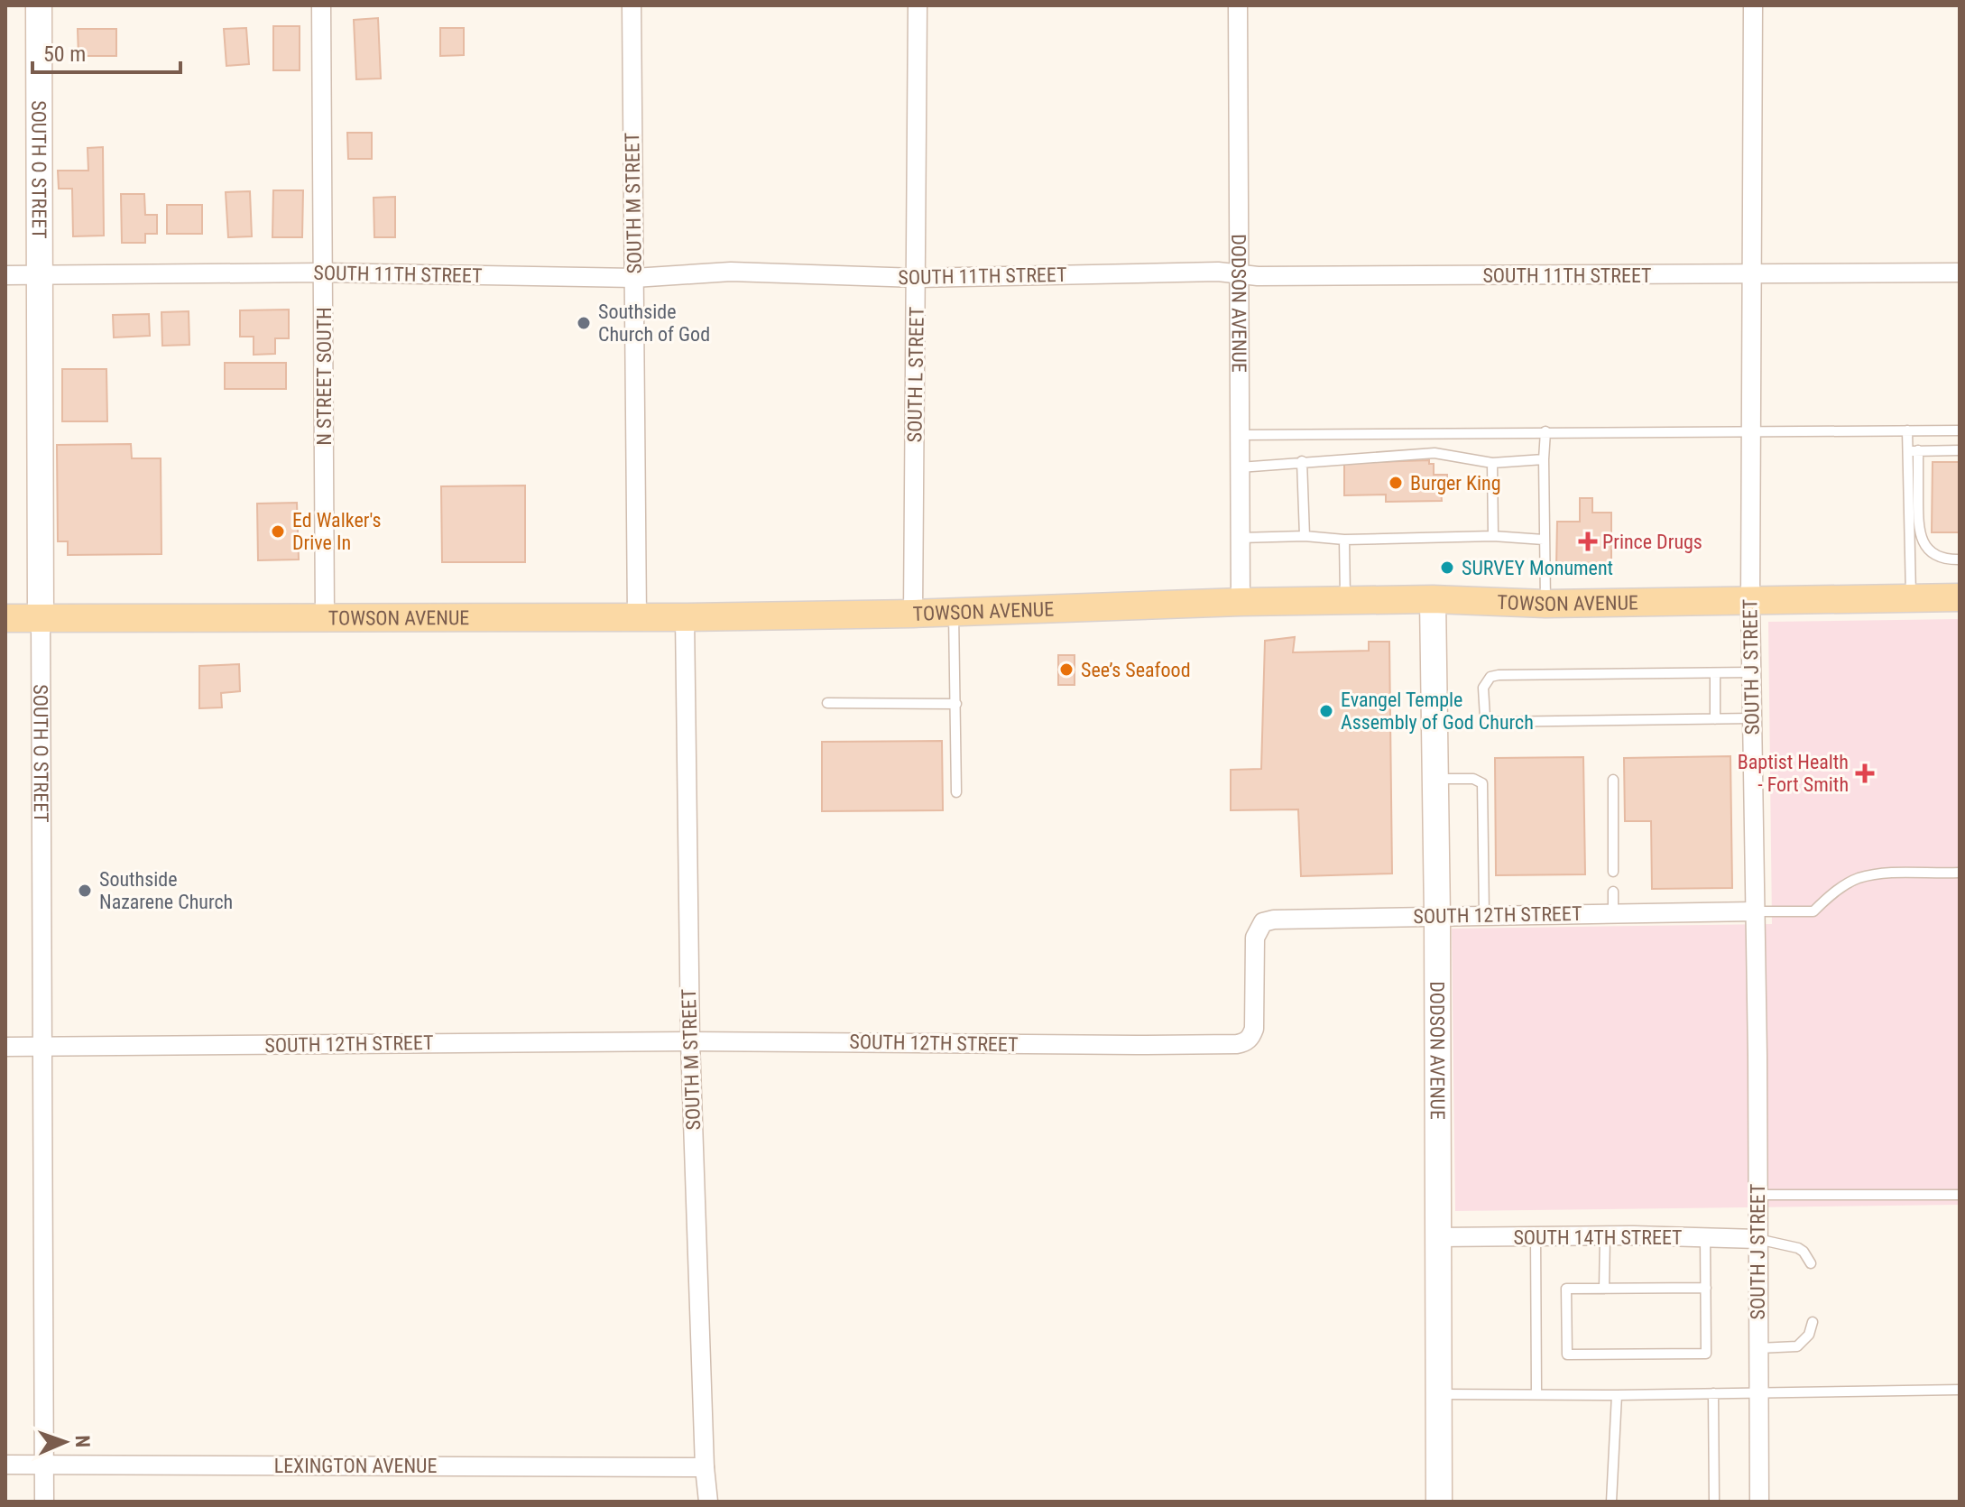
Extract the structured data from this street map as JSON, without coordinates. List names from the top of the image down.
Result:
{
  "streets": {
    "main road": ["TOWSON AVENUE"],
    "street": [
      "SOUTH O STREET",
      "SOUTH M STREET",
      "SOUTH 11TH STREET",
      "DODSON AVENUE",
      "SOUTH L STREET",
      "N STREET SOUTH",
      "SOUTH J STREET",
      "SOUTH 12TH STREET",
      "SOUTH 14TH STREET",
      "LEXINGTON AVENUE"
    ]
  },
  "crossings": [
    ["SOUTH O STREET", "SOUTH 11TH STREET"],
    ["SOUTH O STREET", "TOWSON AVENUE"],
    ["SOUTH O STREET", "SOUTH 12TH STREET"],
    ["SOUTH O STREET", "LEXINGTON AVENUE"],
    ["SOUTH M STREET", "SOUTH 11TH STREET"],
    ["SOUTH M STREET", "TOWSON AVENUE"],
    ["SOUTH M STREET", "SOUTH 12TH STREET"],
    ["SOUTH M STREET", "LEXINGTON AVENUE"],
    ["SOUTH 11TH STREET", "DODSON AVENUE"],
    ["SOUTH 11TH STREET", "SOUTH L STREET"],
    ["SOUTH 11TH STREET", "N STREET SOUTH"],
    ["SOUTH 11TH STREET", "SOUTH J STREET"],
    ["DODSON AVENUE", "TOWSON AVENUE"],
    ["DODSON AVENUE", "SOUTH 12TH STREET"],
    ["DODSON AVENUE", "SOUTH 14TH STREET"],
    ["SOUTH L STREET", "TOWSON AVENUE"],
    ["N STREET SOUTH", "TOWSON AVENUE"],
    ["TOWSON AVENUE", "SOUTH J STREET"],
    ["SOUTH J STREET", "SOUTH 12TH STREET"],
    ["SOUTH J STREET", "SOUTH 14TH STREET"]
  ],
  "places": {
    "other": [
      "Southside Church of God",
      "Burger King",
      "Ed Walker's Drive In",
      "SURVEY Monument",
      "See’s Seafood",
      "Evangel Temple Assembly of God Church",
      "Southside Nazarene Church"
    ],
    "health": ["Prince Drugs", "Baptist Health - Fort Smith"]
  },
  "scale_bar": "50 m",
  "north": "right"
}
